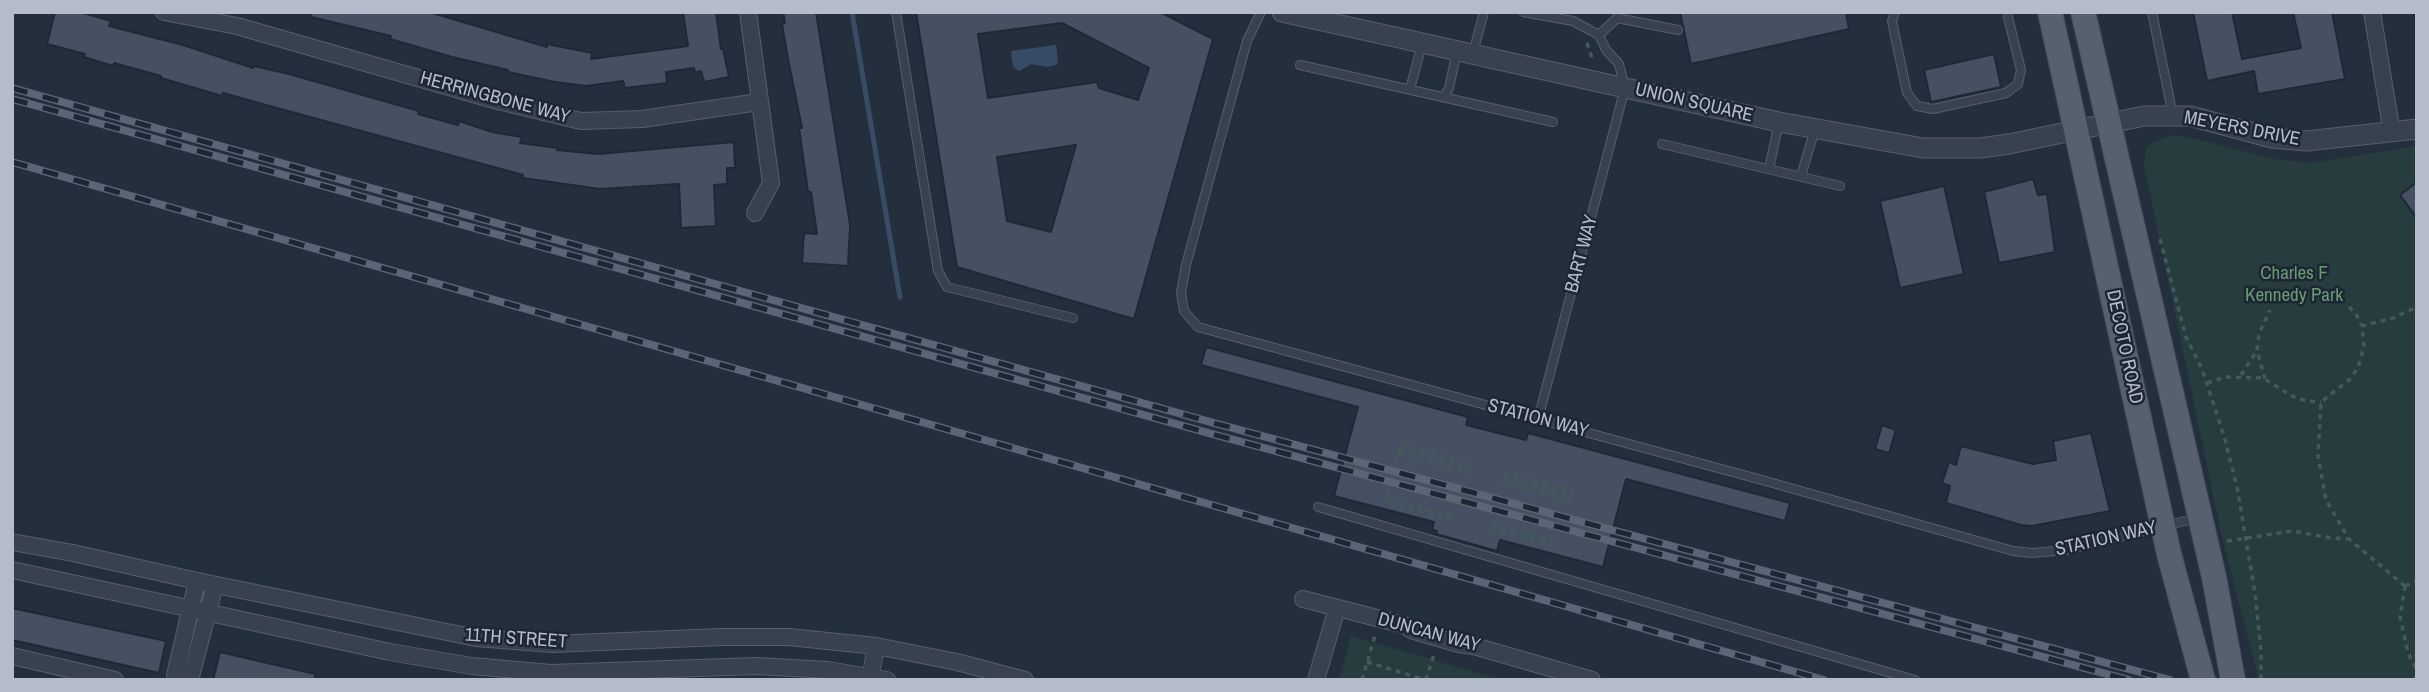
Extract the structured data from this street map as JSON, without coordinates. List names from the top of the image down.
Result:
{
  "streets": {
    "main road": ["DECOTO ROAD"],
    "street": [
      "HERRINGBONE WAY",
      "UNION SQUARE",
      "MEYERS DRIVE",
      "DUNCAN WAY",
      "11TH STREET"
    ],
    "lane": ["BART WAY", "STATION WAY"]
  },
  "crossings": [
    ["UNION SQUARE", "MEYERS DRIVE"],
    ["UNION SQUARE", "BART WAY"],
    ["UNION SQUARE", "DECOTO ROAD"],
    ["MEYERS DRIVE", "DECOTO ROAD"],
    ["BART WAY", "STATION WAY"],
    ["DECOTO ROAD", "STATION WAY"]
  ],
  "parks": ["Charles F Kennedy Park"]
}
